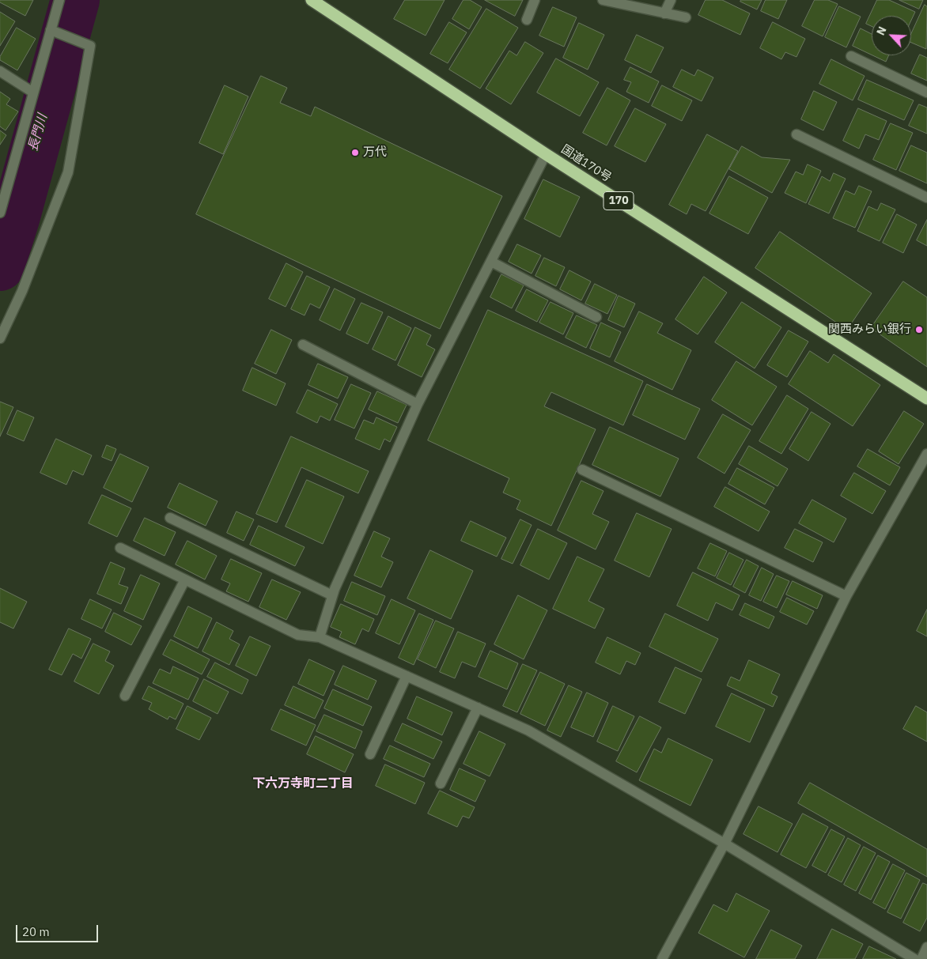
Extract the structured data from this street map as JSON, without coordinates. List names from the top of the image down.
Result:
{
  "streets": {
    "highway": ["国道170号", "170"]
  },
  "districts": ["下六万寺町二丁目"],
  "water": ["長門川"],
  "places": ["万代", "関西みらい銀行"],
  "scale_bar": "20 m",
  "north": "top left"
}
